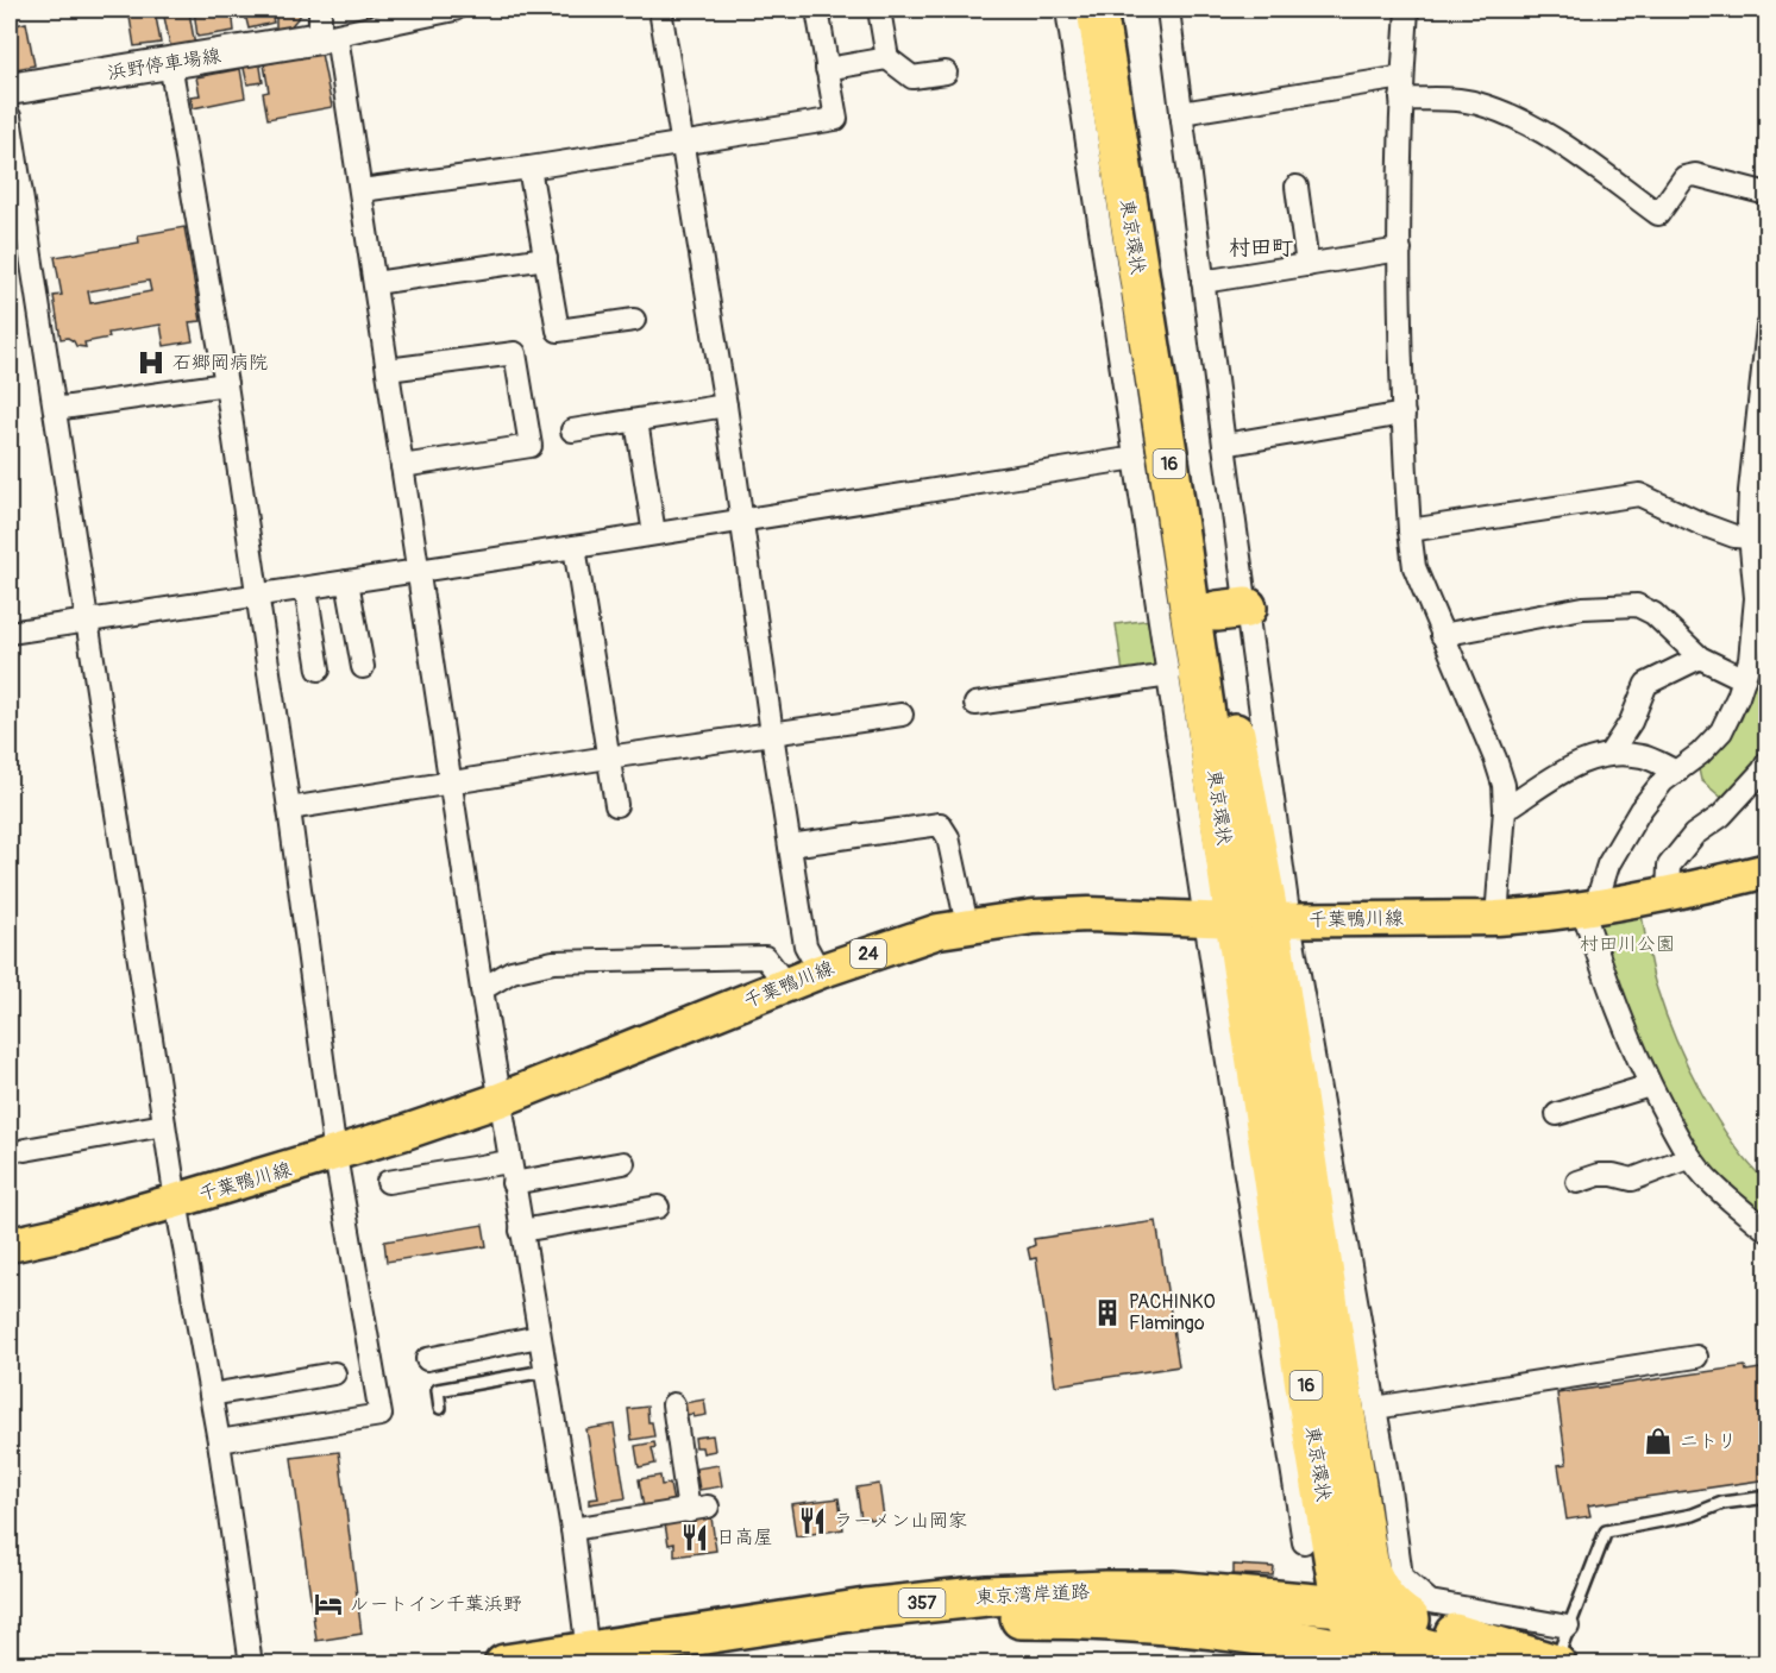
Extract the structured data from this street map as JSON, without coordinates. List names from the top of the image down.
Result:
{
  "streets": {
    "highway": [
      "東京環状",
      "16",
      "東京湾岸道路",
      "357"
    ],
    "main road": ["浜野停車場線", "千葉鴨川線", "24"]
  },
  "crossings": [
    ["東京環状", "千葉鴨川線"],
    ["東京環状", "東京湾岸道路"]
  ],
  "districts": ["村田町"],
  "parks": ["村田川公園"],
  "places": {
    "hospital": ["石郷岡病院"],
    "building": ["PACHINKO Flamingo"],
    "shop": ["ニトリ"],
    "restaurant": ["ラーメン山岡家", "日高屋"],
    "hotel": ["ルートイン千葉浜野"]
  }
}
